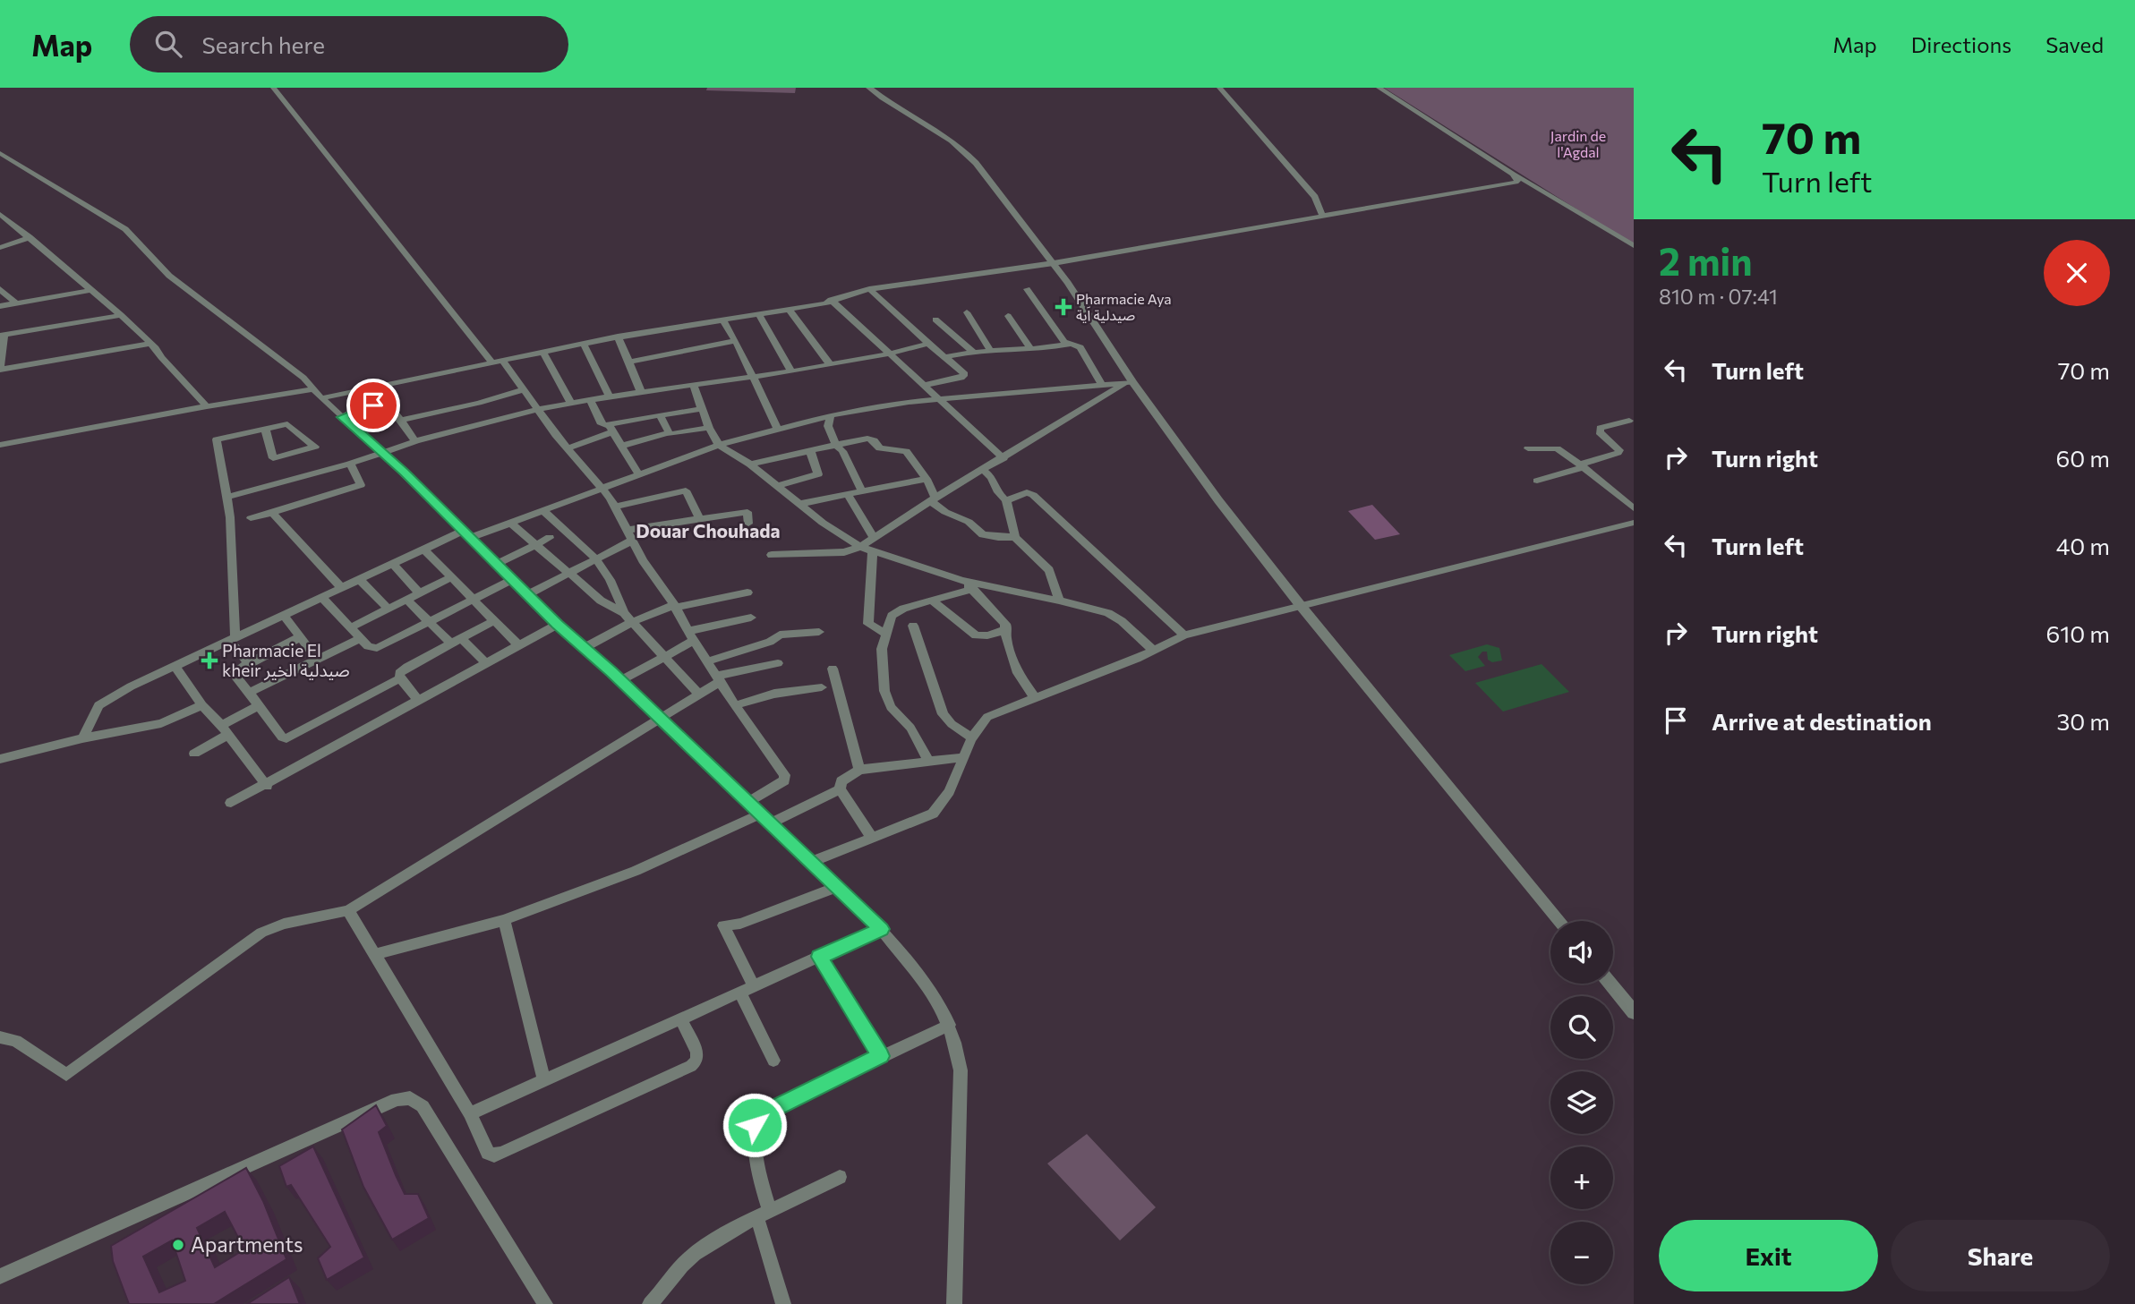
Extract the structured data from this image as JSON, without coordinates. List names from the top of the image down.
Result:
{
  "districts": ["Douar Chouhada"],
  "parks": ["Jardin de l'Agdal"],
  "places": {
    "health": ["Pharmacie Aya صيدلية اَية", "Pharmacie El kheir صيدلية الخير"],
    "other": ["Apartments"]
  },
  "page": {
    "header": "Map",
    "search": "Search here",
    "nav": ["Map", "Directions", "Saved"],
    "turn": ["70 m", "Turn left"],
    "heading": ["2 min", "810 m · 07:41"],
    "list": [
      {
        "name": "Turn left",
        "value": "70 m"
      },
      {
        "name": "Turn right",
        "value": "60 m"
      },
      {
        "name": "Turn left",
        "value": "40 m"
      },
      {
        "name": "Turn right",
        "value": "610 m"
      },
      {
        "name": "Arrive at destination",
        "value": "30 m"
      }
    ],
    "map_buttons": ["+", "−"],
    "buttons": ["Exit", "Share"]
  }
}
